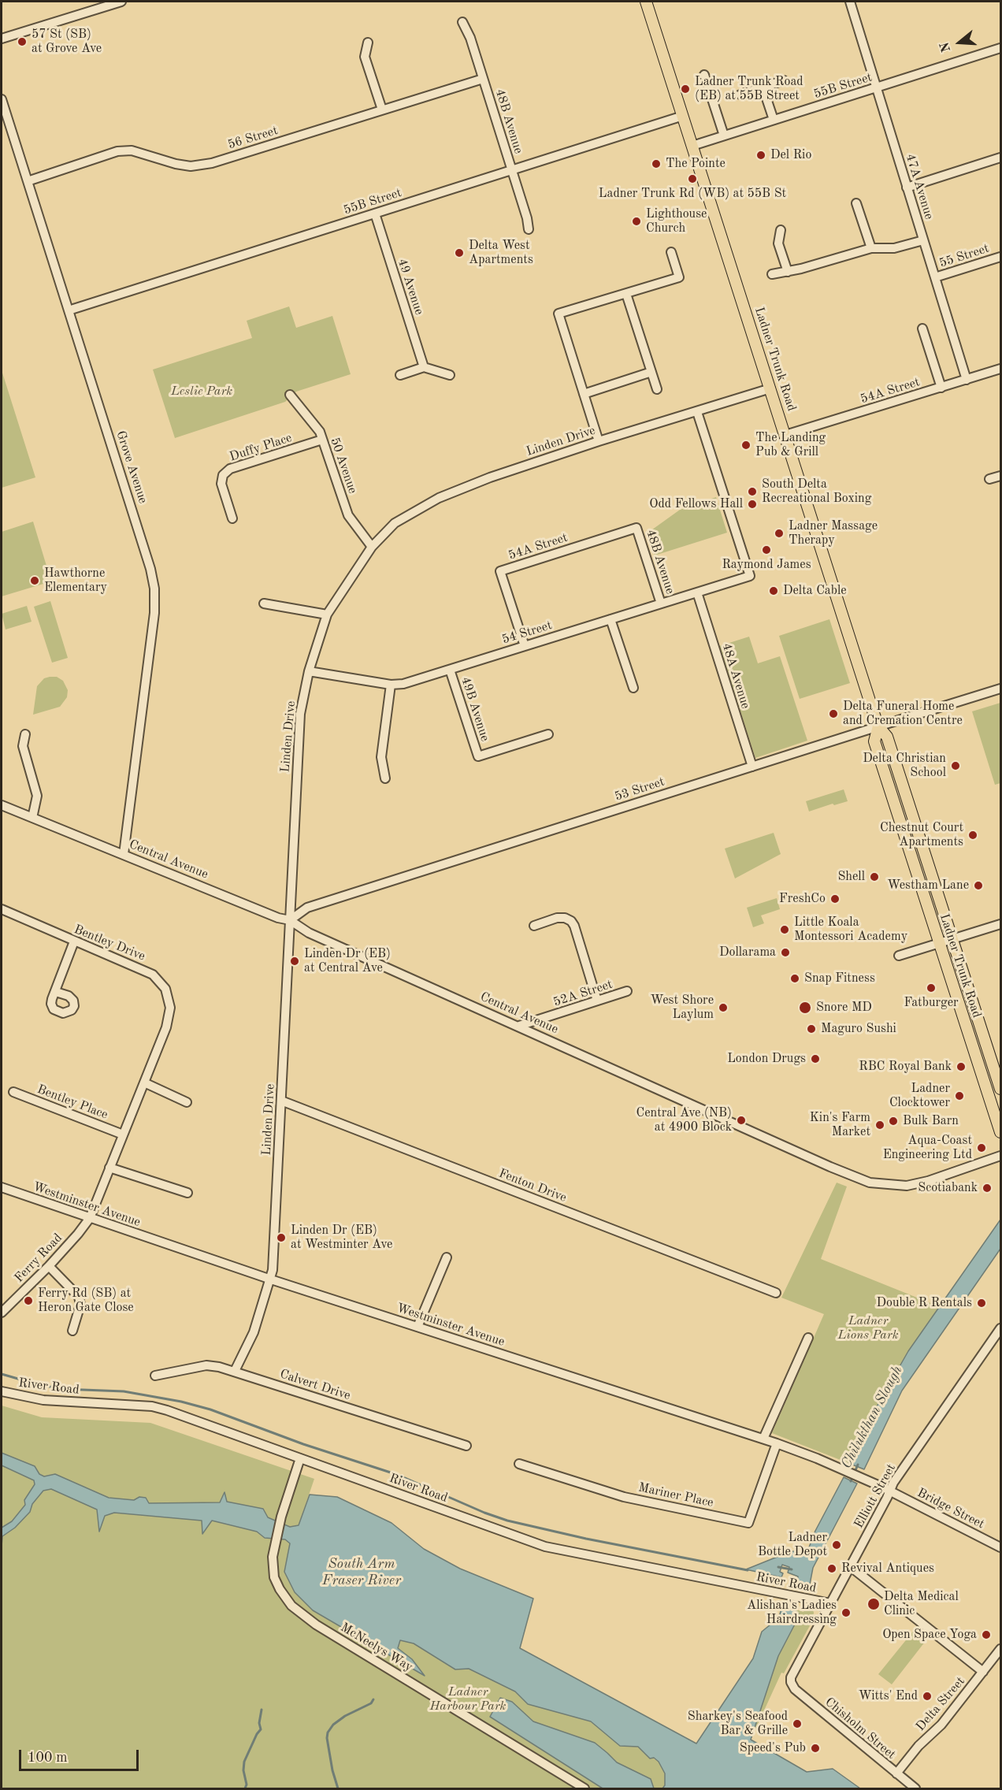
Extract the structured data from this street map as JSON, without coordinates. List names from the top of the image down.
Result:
{
  "streets": {
    "main road": ["Ladner Trunk Road"],
    "street": [
      "55B Street",
      "48B Avenue",
      "56 Street",
      "47A Avenue",
      "55 Street",
      "49 Avenue",
      "54A Street",
      "Linden Drive",
      "Duffy Place",
      "50 Avenue",
      "Grove Avenue",
      "54 Street",
      "48A Avenue",
      "49B Avenue",
      "53 Street",
      "Central Avenue",
      "Bentley Drive",
      "52A Street",
      "Bentley Place",
      "Fenton Drive",
      "Westminster Avenue",
      "Ferry Road",
      "Calvert Drive",
      "River Road",
      "Mariner Place",
      "Elliott Street",
      "Bridge Street",
      "McNeelys Way",
      "Delta Street",
      "Chisholm Street"
    ]
  },
  "crossings": [
    ["55B Street", "48B Avenue"],
    ["55B Street", "47A Avenue"],
    ["55B Street", "49 Avenue"],
    ["55B Street", "Ladner Trunk Road"],
    ["55B Street", "Grove Avenue"],
    ["48B Avenue", "56 Street"],
    ["48B Avenue", "54A Street"],
    ["48B Avenue", "54 Street"],
    ["56 Street", "Grove Avenue"],
    ["47A Avenue", "55 Street"],
    ["47A Avenue", "54A Street"],
    ["Ladner Trunk Road", "54A Street"],
    ["Ladner Trunk Road", "Linden Drive"],
    ["Ladner Trunk Road", "53 Street"],
    ["54A Street", "54 Street"],
    ["Linden Drive", "50 Avenue"],
    ["Linden Drive", "54 Street"],
    ["Linden Drive", "53 Street"],
    ["Linden Drive", "Central Avenue"],
    ["Linden Drive", "Fenton Drive"],
    ["Linden Drive", "Westminster Avenue"],
    ["Linden Drive", "Calvert Drive"],
    ["Duffy Place", "50 Avenue"],
    ["Grove Avenue", "Central Avenue"],
    ["54 Street", "48A Avenue"],
    ["54 Street", "49B Avenue"],
    ["48A Avenue", "53 Street"],
    ["53 Street", "Central Avenue"],
    ["Central Avenue", "52A Street"],
    ["Bentley Drive", "Bentley Place"],
    ["Bentley Drive", "Westminster Avenue"],
    ["Bentley Drive", "Ferry Road"],
    ["Westminster Avenue", "Ferry Road"],
    ["Westminster Avenue", "Mariner Place"],
    ["Westminster Avenue", "Elliott Street"],
    ["Westminster Avenue", "Bridge Street"],
    ["River Road", "Elliott Street"],
    ["River Road", "McNeelys Way"],
    ["Elliott Street", "Bridge Street"],
    ["Elliott Street", "Chisholm Street"],
    ["Delta Street", "Chisholm Street"]
  ],
  "water": ["Chilukthan Slough", "South Arm Fraser River"],
  "parks": ["Leslie Park", "Ladner Lions Park", "Ladner Harbour Park"],
  "places": [
    "57 St (SB) at Grove Ave",
    "Ladner Trunk Road (EB) at 55B Street",
    "Del Rio",
    "The Pointe",
    "Ladner Trunk Rd (WB) at 55B St",
    "Lighthouse Church",
    "Delta West Apartments",
    "The Landing Pub & Grill",
    "South Delta Recreational Boxing",
    "Odd Fellows Hall",
    "Ladner Massage Therapy",
    "Raymond James",
    "Hawthorne Elementary",
    "Delta Cable",
    "Delta Funeral Home and Cremation Centre",
    "Delta Christian School",
    "Chestnut Court Apartments",
    "Shell",
    "Westham Lane",
    "FreshCo",
    "Little Koala Montessori Academy",
    "Dollarama",
    "Linden Dr (EB) at Central Ave",
    "Snap Fitness",
    "Fatburger",
    "West Shore Laylum",
    "Snore MD",
    "Maguro Sushi",
    "London Drugs",
    "RBC Royal Bank",
    "Ladner Clocktower",
    "Central Ave (NB) at 4900 Block",
    "Bulk Barn",
    "Kin's Farm Market",
    "Aqua-Coast Engineering Ltd",
    "Scotiabank",
    "Linden Dr (EB) at Westminter Ave",
    "Ferry Rd (SB) at Heron Gate Close",
    "Double R Rentals",
    "Ladner Bottle Depot",
    "Revival Antiques",
    "Delta Medical Clinic",
    "Alishan's Ladies Hairdressing",
    "Open Space Yoga",
    "Witts' End",
    "Sharkey's Seafood Bar & Grille",
    "Speed's Pub"
  ],
  "scale_bar": "100 m",
  "north": "left"
}
